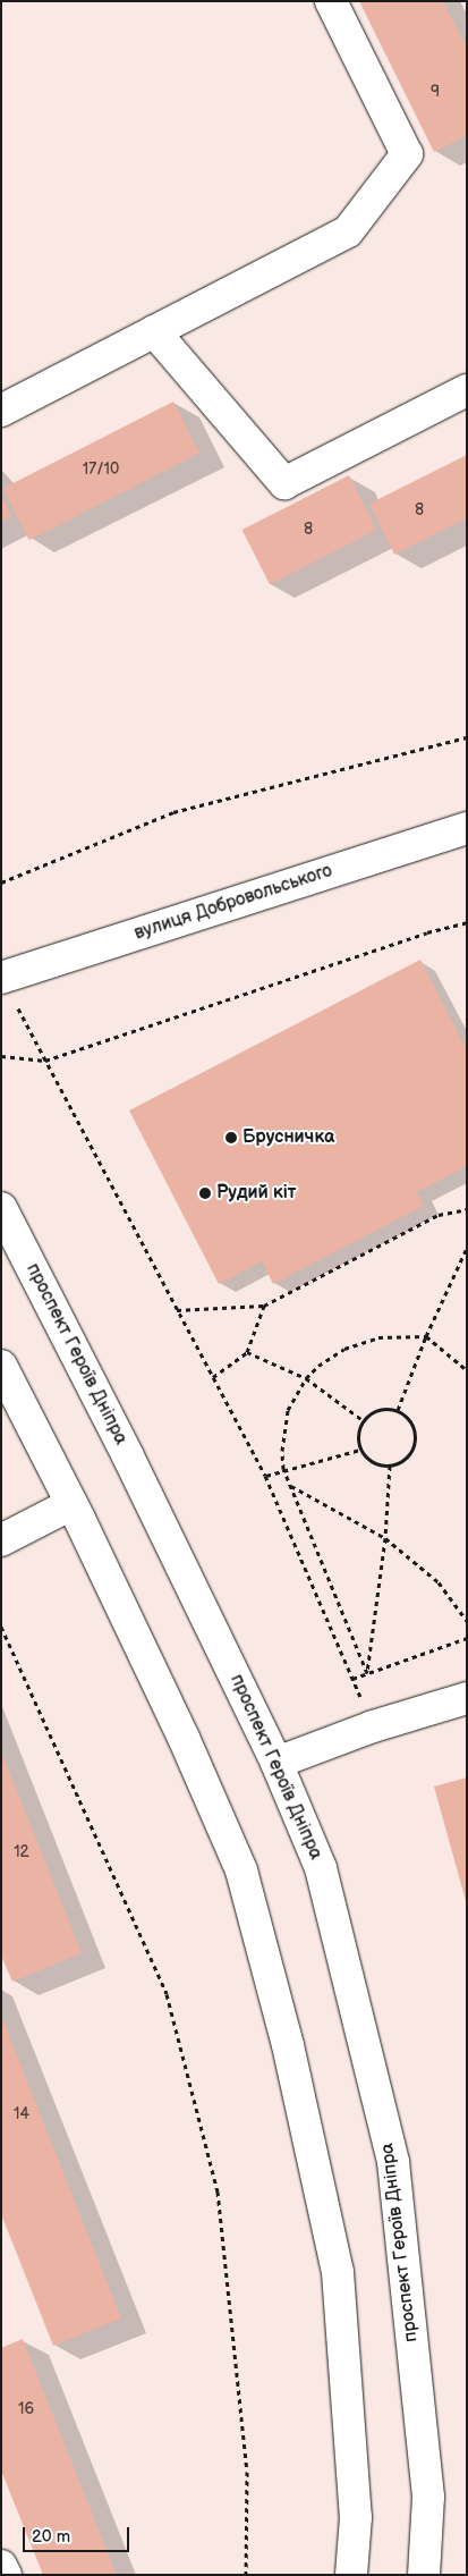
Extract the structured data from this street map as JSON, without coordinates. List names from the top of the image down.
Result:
{
  "streets": {
    "street": ["вулиця Добровольського", "проспект Героїв Дніпра"]
  },
  "places": ["Брусничка", "Рудий кіт"],
  "house_numbers": [
    "9",
    "17/10",
    "8",
    "8",
    "12",
    "14",
    "16"
  ],
  "scale_bar": "20 m"
}
